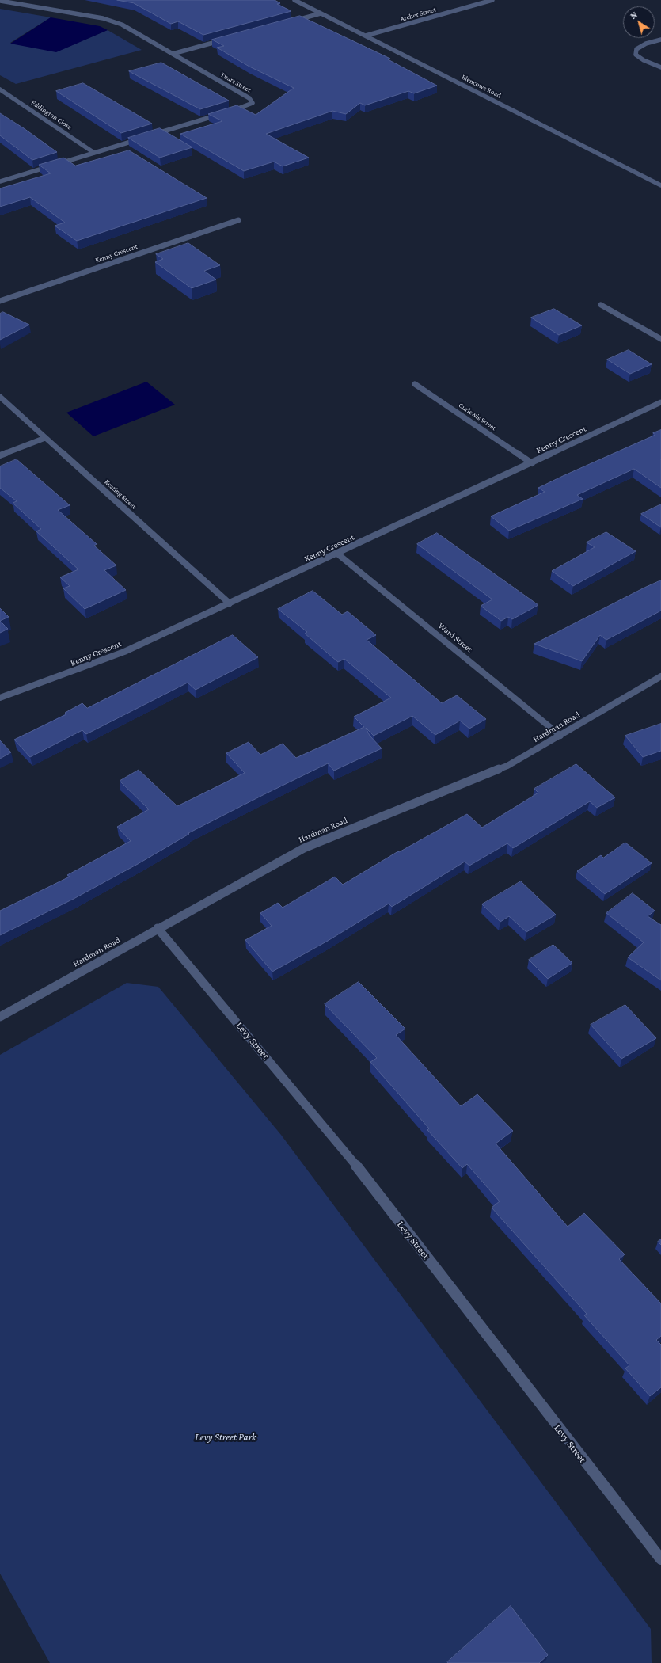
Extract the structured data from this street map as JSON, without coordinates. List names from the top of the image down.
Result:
{
  "streets": {
    "street": [
      "Archer Street",
      "Tuart Street",
      "Blencowe Road",
      "Eddington Close",
      "Kenny Crescent",
      "Curlewis Street",
      "Keating Street",
      "Ward Street",
      "Hardman Road",
      "Levy Street"
    ]
  },
  "crossings": [
    ["Archer Street", "Blencowe Road"],
    ["Kenny Crescent", "Curlewis Street"],
    ["Kenny Crescent", "Keating Street"],
    ["Kenny Crescent", "Ward Street"],
    ["Ward Street", "Hardman Road"],
    ["Hardman Road", "Levy Street"]
  ],
  "parks": ["Levy Street Park"],
  "north": "top left"
}
